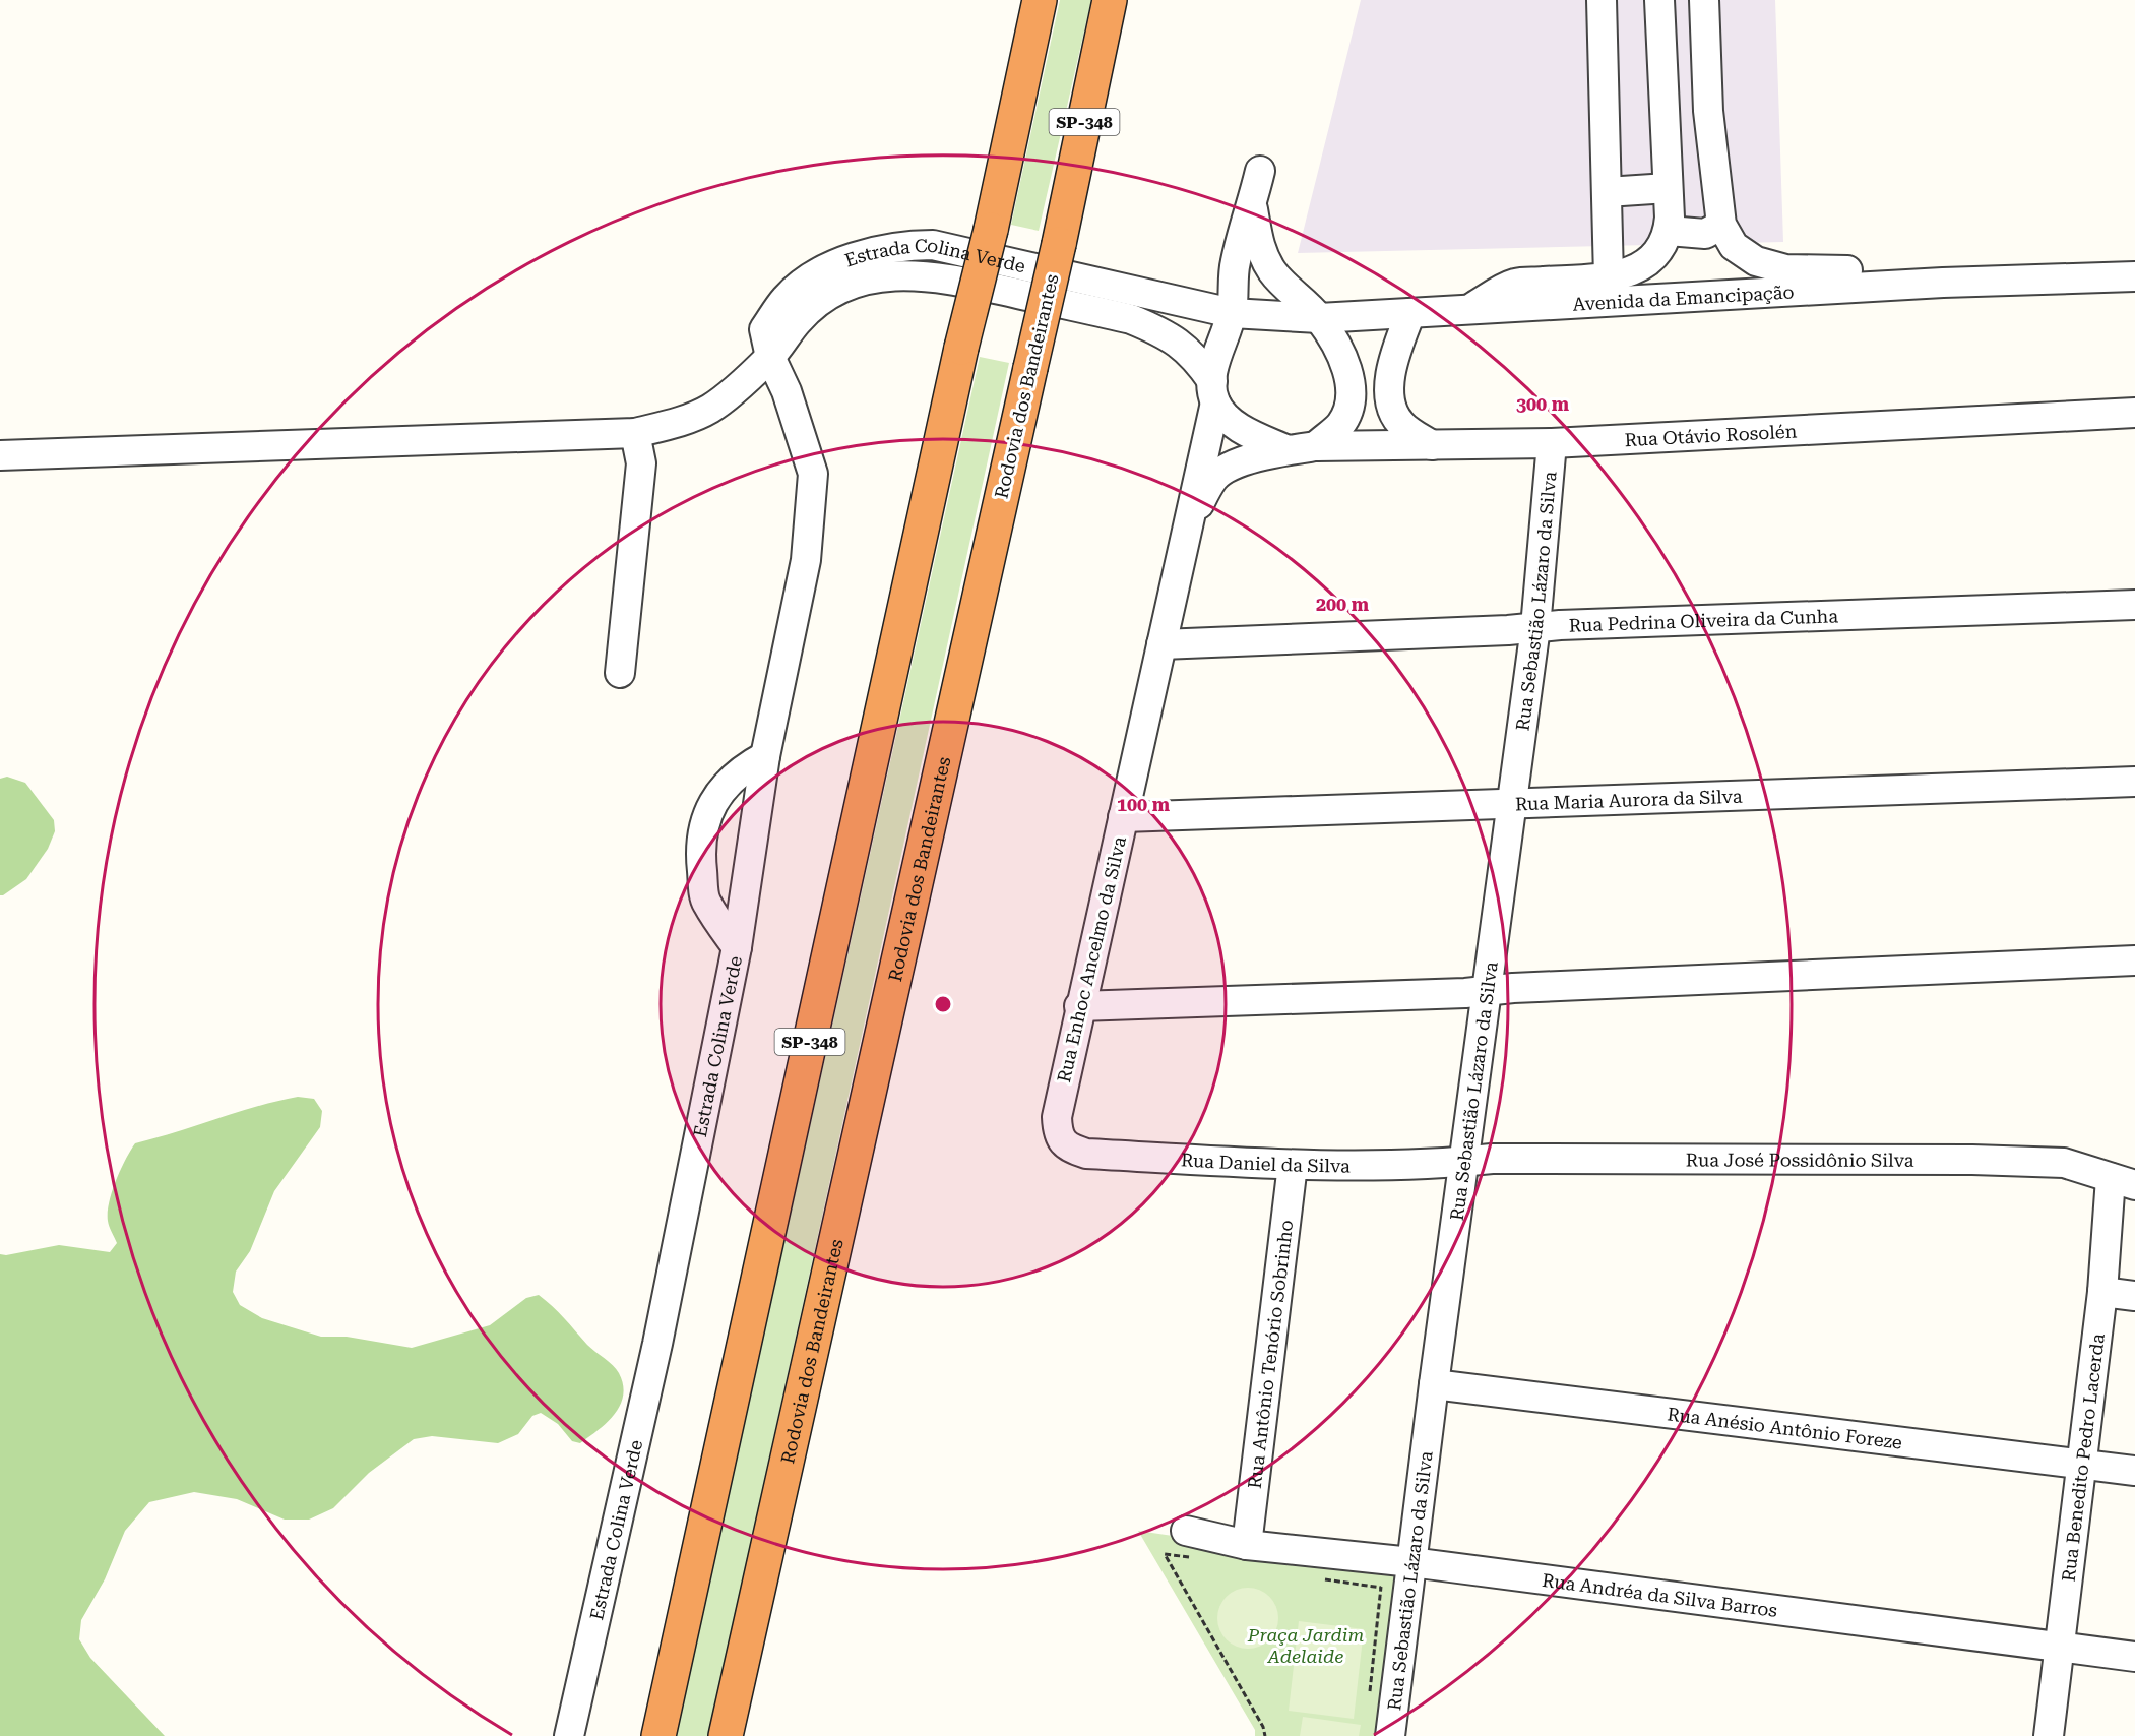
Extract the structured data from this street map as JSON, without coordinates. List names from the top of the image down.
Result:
{
  "streets": {
    "highway": ["SP-348", "Rodovia dos Bandeirantes"],
    "street": [
      "Estrada Colina Verde",
      "Avenida da Emancipação",
      "Rua Otávio Rosolén",
      "Rua Sebastião Lázaro da Silva",
      "Rua Pedrina Oliveira da Cunha",
      "Rua Maria Aurora da Silva",
      "Rua Enhoc Ancelmo da Silva",
      "Rua José Possidônio Silva",
      "Rua Daniel da Silva",
      "Rua Antônio Tenório Sobrinho",
      "Rua Anésio Antônio Foreze",
      "Rua Benedito Pedro Lacerda",
      "Rua Andréa da Silva Barros"
    ]
  },
  "crossings": [
    ["Estrada Colina Verde", "Avenida da Emancipação"],
    ["Estrada Colina Verde", "Rua Otávio Rosolén"],
    ["Estrada Colina Verde", "Rua Enhoc Ancelmo da Silva"],
    ["Avenida da Emancipação", "Rua Otávio Rosolén"],
    ["Avenida da Emancipação", "Rua Enhoc Ancelmo da Silva"],
    ["Rua Otávio Rosolén", "Rua Sebastião Lázaro da Silva"],
    ["Rua Otávio Rosolén", "Rua Enhoc Ancelmo da Silva"],
    ["Rua Sebastião Lázaro da Silva", "Rua Pedrina Oliveira da Cunha"],
    ["Rua Sebastião Lázaro da Silva", "Rua Maria Aurora da Silva"],
    ["Rua Sebastião Lázaro da Silva", "Rua José Possidônio Silva"],
    ["Rua Sebastião Lázaro da Silva", "Rua Daniel da Silva"],
    ["Rua Sebastião Lázaro da Silva", "Rua Anésio Antônio Foreze"],
    ["Rua Sebastião Lázaro da Silva", "Rua Andréa da Silva Barros"],
    ["Rua Pedrina Oliveira da Cunha", "Rua Enhoc Ancelmo da Silva"],
    ["Rua Maria Aurora da Silva", "Rua Enhoc Ancelmo da Silva"],
    ["Rua Enhoc Ancelmo da Silva", "Rua Daniel da Silva"],
    ["Rua José Possidônio Silva", "Rua Daniel da Silva"],
    ["Rua José Possidônio Silva", "Rua Benedito Pedro Lacerda"],
    ["Rua Daniel da Silva", "Rua Antônio Tenório Sobrinho"],
    ["Rua Antônio Tenório Sobrinho", "Rua Andréa da Silva Barros"],
    ["Rua Anésio Antônio Foreze", "Rua Benedito Pedro Lacerda"],
    ["Rua Benedito Pedro Lacerda", "Rua Andréa da Silva Barros"]
  ],
  "parks": ["Praça Jardim Adelaide"],
  "rings": ["300 m", "200 m", "100 m"]
}
